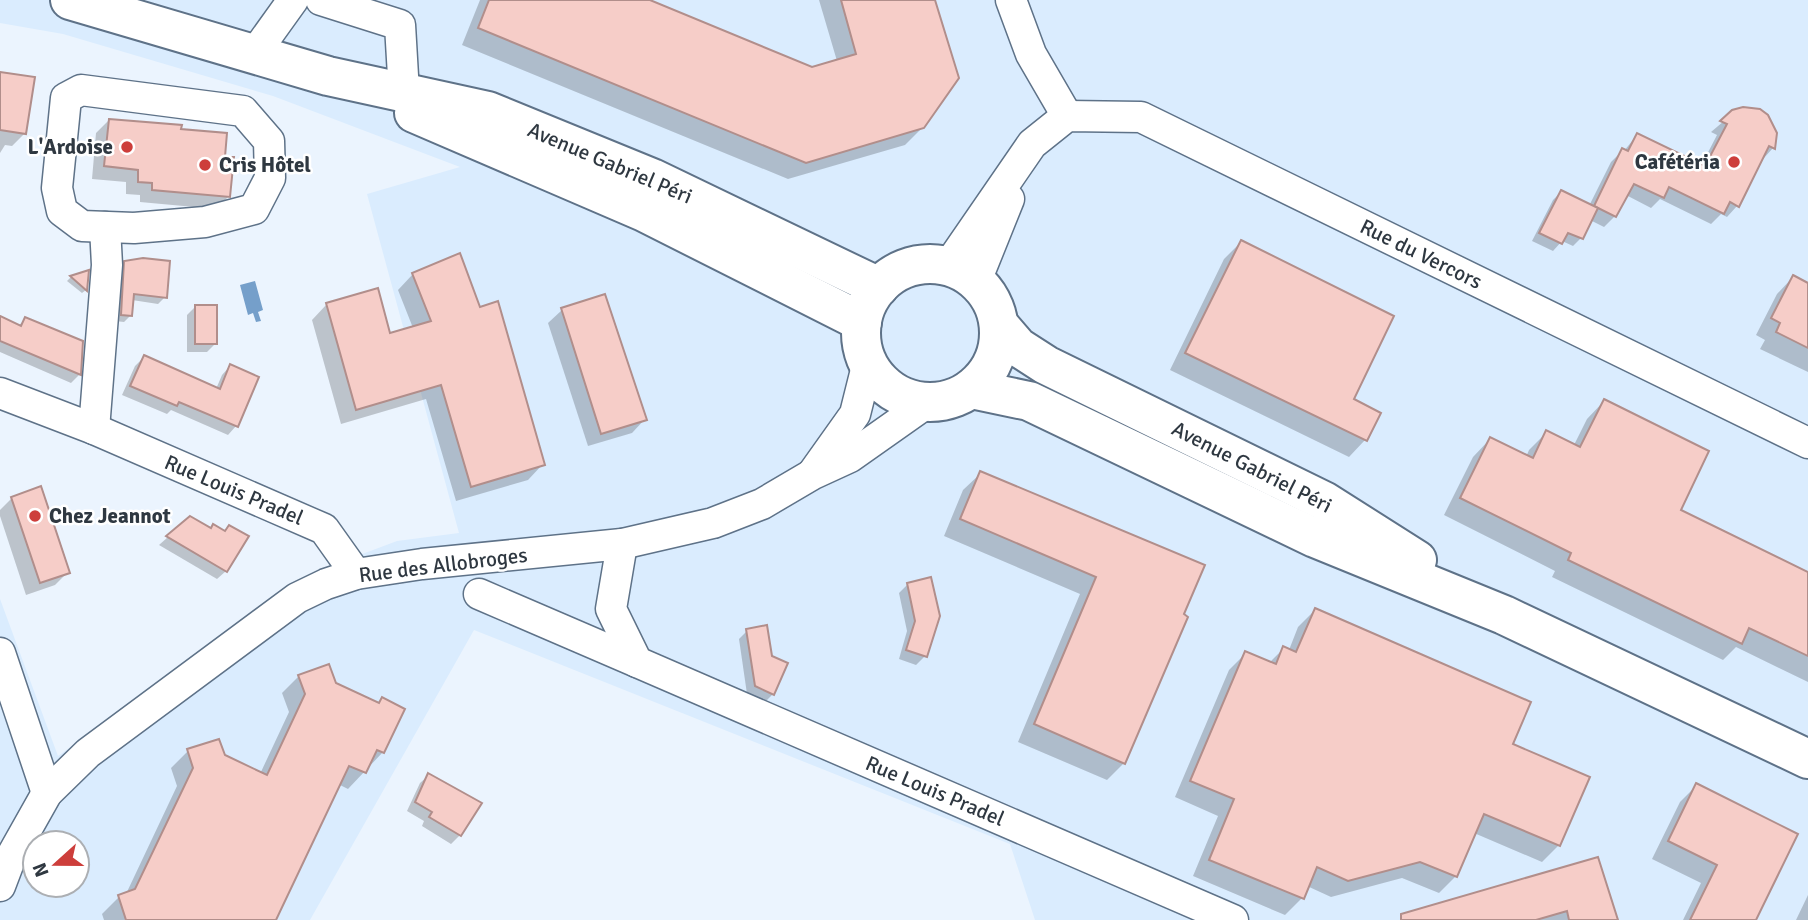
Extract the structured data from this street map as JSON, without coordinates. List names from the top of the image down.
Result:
{
  "streets": {
    "main road": ["Avenue Gabriel Péri"],
    "street": ["Rue du Vercors", "Rue Louis Pradel", "Rue des Allobroges"]
  },
  "crossings": [
    ["Avenue Gabriel Péri", "Rue des Allobroges"],
    ["Rue Louis Pradel", "Rue des Allobroges"]
  ],
  "places": [
    "L'Ardoise",
    "Cafétéria",
    "Cris Hôtel",
    "Chez Jeannot"
  ],
  "north": "left"
}
